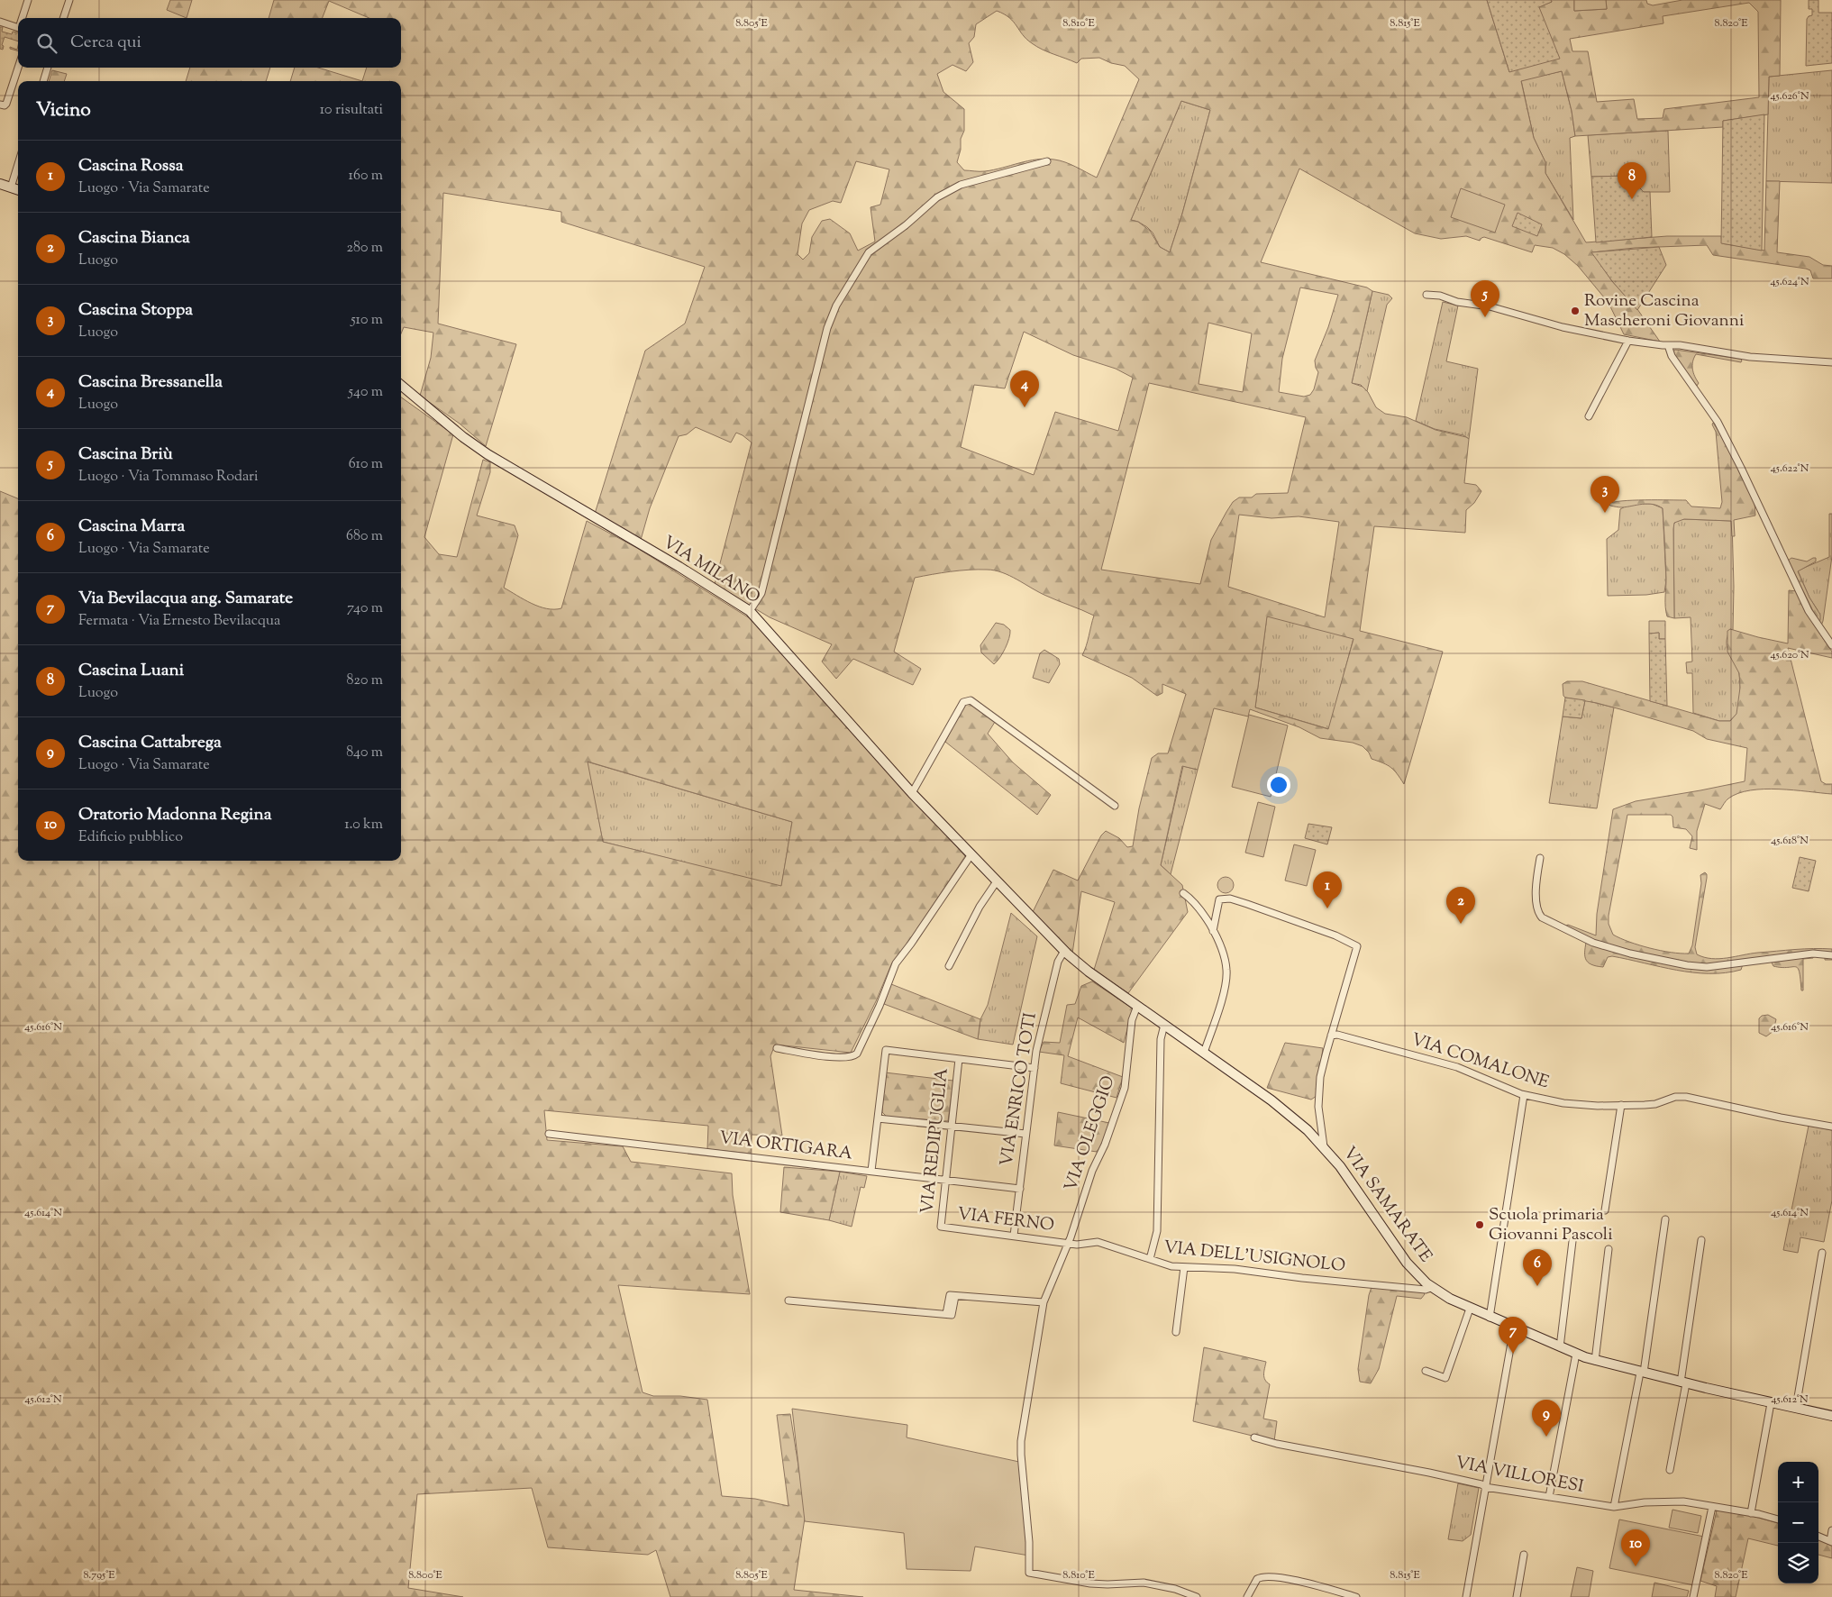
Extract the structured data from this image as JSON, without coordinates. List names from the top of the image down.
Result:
{
  "streets": {
    "street": [
      "VIA MILANO",
      "VIA COMALONE",
      "VIA ENRICO TOTI",
      "VIA OLEGGIO",
      "VIA REDIPUGLIA",
      "VIA ORTIGARA",
      "VIA SAMARATE",
      "VIA FERNO",
      "VIA DELL'USIGNOLO",
      "VIA VILLORESI"
    ]
  },
  "crossings": [
    ["VIA MILANO", "VIA ENRICO TOTI"],
    ["VIA MILANO", "VIA SAMARATE"],
    ["VIA COMALONE", "VIA SAMARATE"],
    ["VIA ENRICO TOTI", "VIA ORTIGARA"],
    ["VIA ENRICO TOTI", "VIA FERNO"],
    ["VIA OLEGGIO", "VIA SAMARATE"],
    ["VIA OLEGGIO", "VIA FERNO"],
    ["VIA OLEGGIO", "VIA DELL'USIGNOLO"],
    ["VIA REDIPUGLIA", "VIA ORTIGARA"],
    ["VIA REDIPUGLIA", "VIA FERNO"],
    ["VIA SAMARATE", "VIA DELL'USIGNOLO"],
    ["VIA FERNO", "VIA DELL'USIGNOLO"]
  ],
  "places": ["Rovine Cascina Mascheroni Giovanni", "Scuola primaria Giovanni Pascoli"],
  "page": {
    "search": "Cerca qui",
    "heading": ["Vicino", "10 risultati"],
    "list": [
      {
        "mark": "1",
        "name": "Cascina Rossa",
        "note": "Luogo · Via Samarate",
        "value": "160 m"
      },
      {
        "mark": "2",
        "name": "Cascina Bianca",
        "note": "Luogo",
        "value": "280 m"
      },
      {
        "mark": "3",
        "name": "Cascina Stoppa",
        "note": "Luogo",
        "value": "510 m"
      },
      {
        "mark": "4",
        "name": "Cascina Bressanella",
        "note": "Luogo",
        "value": "540 m"
      },
      {
        "mark": "5",
        "name": "Cascina Briù",
        "note": "Luogo · Via Tommaso Rodari",
        "value": "610 m"
      },
      {
        "mark": "6",
        "name": "Cascina Marra",
        "note": "Luogo · Via Samarate",
        "value": "680 m"
      },
      {
        "mark": "7",
        "name": "Via Bevilacqua ang. Samarate",
        "note": "Fermata · Via Ernesto Bevilacqua",
        "value": "740 m"
      },
      {
        "mark": "8",
        "name": "Cascina Luani",
        "note": "Luogo",
        "value": "820 m"
      },
      {
        "mark": "9",
        "name": "Cascina Cattabrega",
        "note": "Luogo · Via Samarate",
        "value": "840 m"
      },
      {
        "mark": "10",
        "name": "Oratorio Madonna Regina",
        "note": "Edificio pubblico",
        "value": "1.0 km"
      }
    ],
    "pins": [
      "8",
      "5",
      "4",
      "3",
      "1",
      "2",
      "6",
      "7",
      "9",
      "10"
    ],
    "map_buttons": ["+", "−"]
  },
  "coordinates": [
    "8.805°E",
    "8.810°E",
    "8.815°E",
    "8.820°E",
    "45.626°N",
    "45.624°N",
    "45.622°N",
    "45.620°N",
    "45.618°N",
    "45.616°N",
    "45.614°N",
    "45.612°N",
    "8.795°E",
    "8.800°E"
  ]
}
